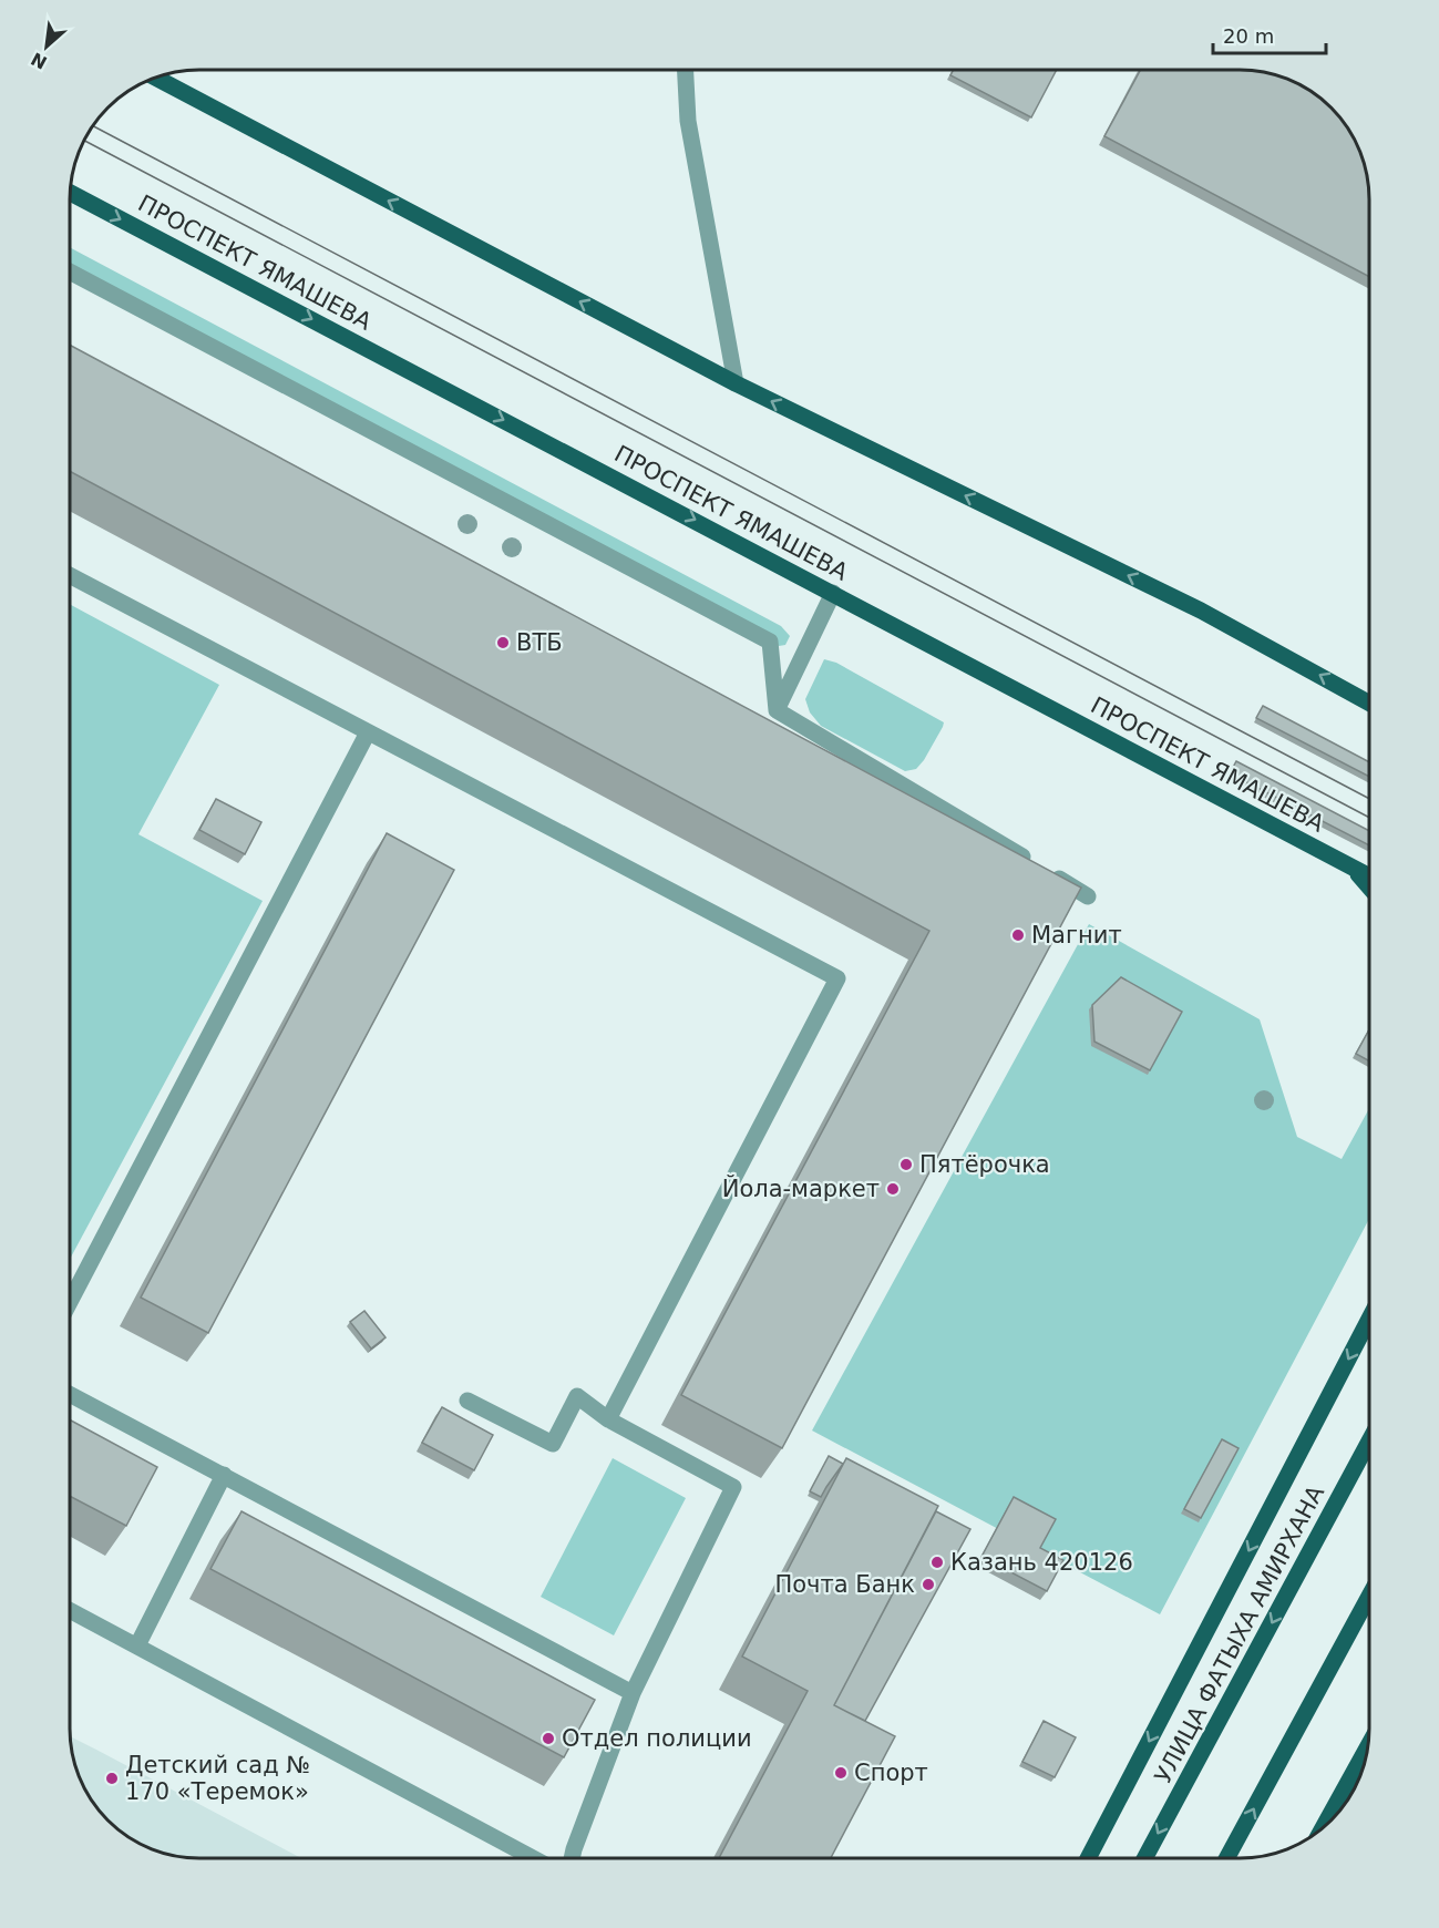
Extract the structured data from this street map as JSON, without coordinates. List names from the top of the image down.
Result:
{
  "streets": {
    "main road": ["ПРОСПЕКТ ЯМАШЕВА", "УЛИЦА ФАТЫХА АМИРХАНА"]
  },
  "places": [
    "ВТБ",
    "Магнит",
    "Пятёрочка",
    "Йола-маркет",
    "Казань 420126",
    "Почта Банк",
    "Отдел полиции",
    "Спорт",
    "Детский сад № 170 «Теремок»"
  ],
  "scale_bar": "20 m",
  "north": "bottom left"
}
